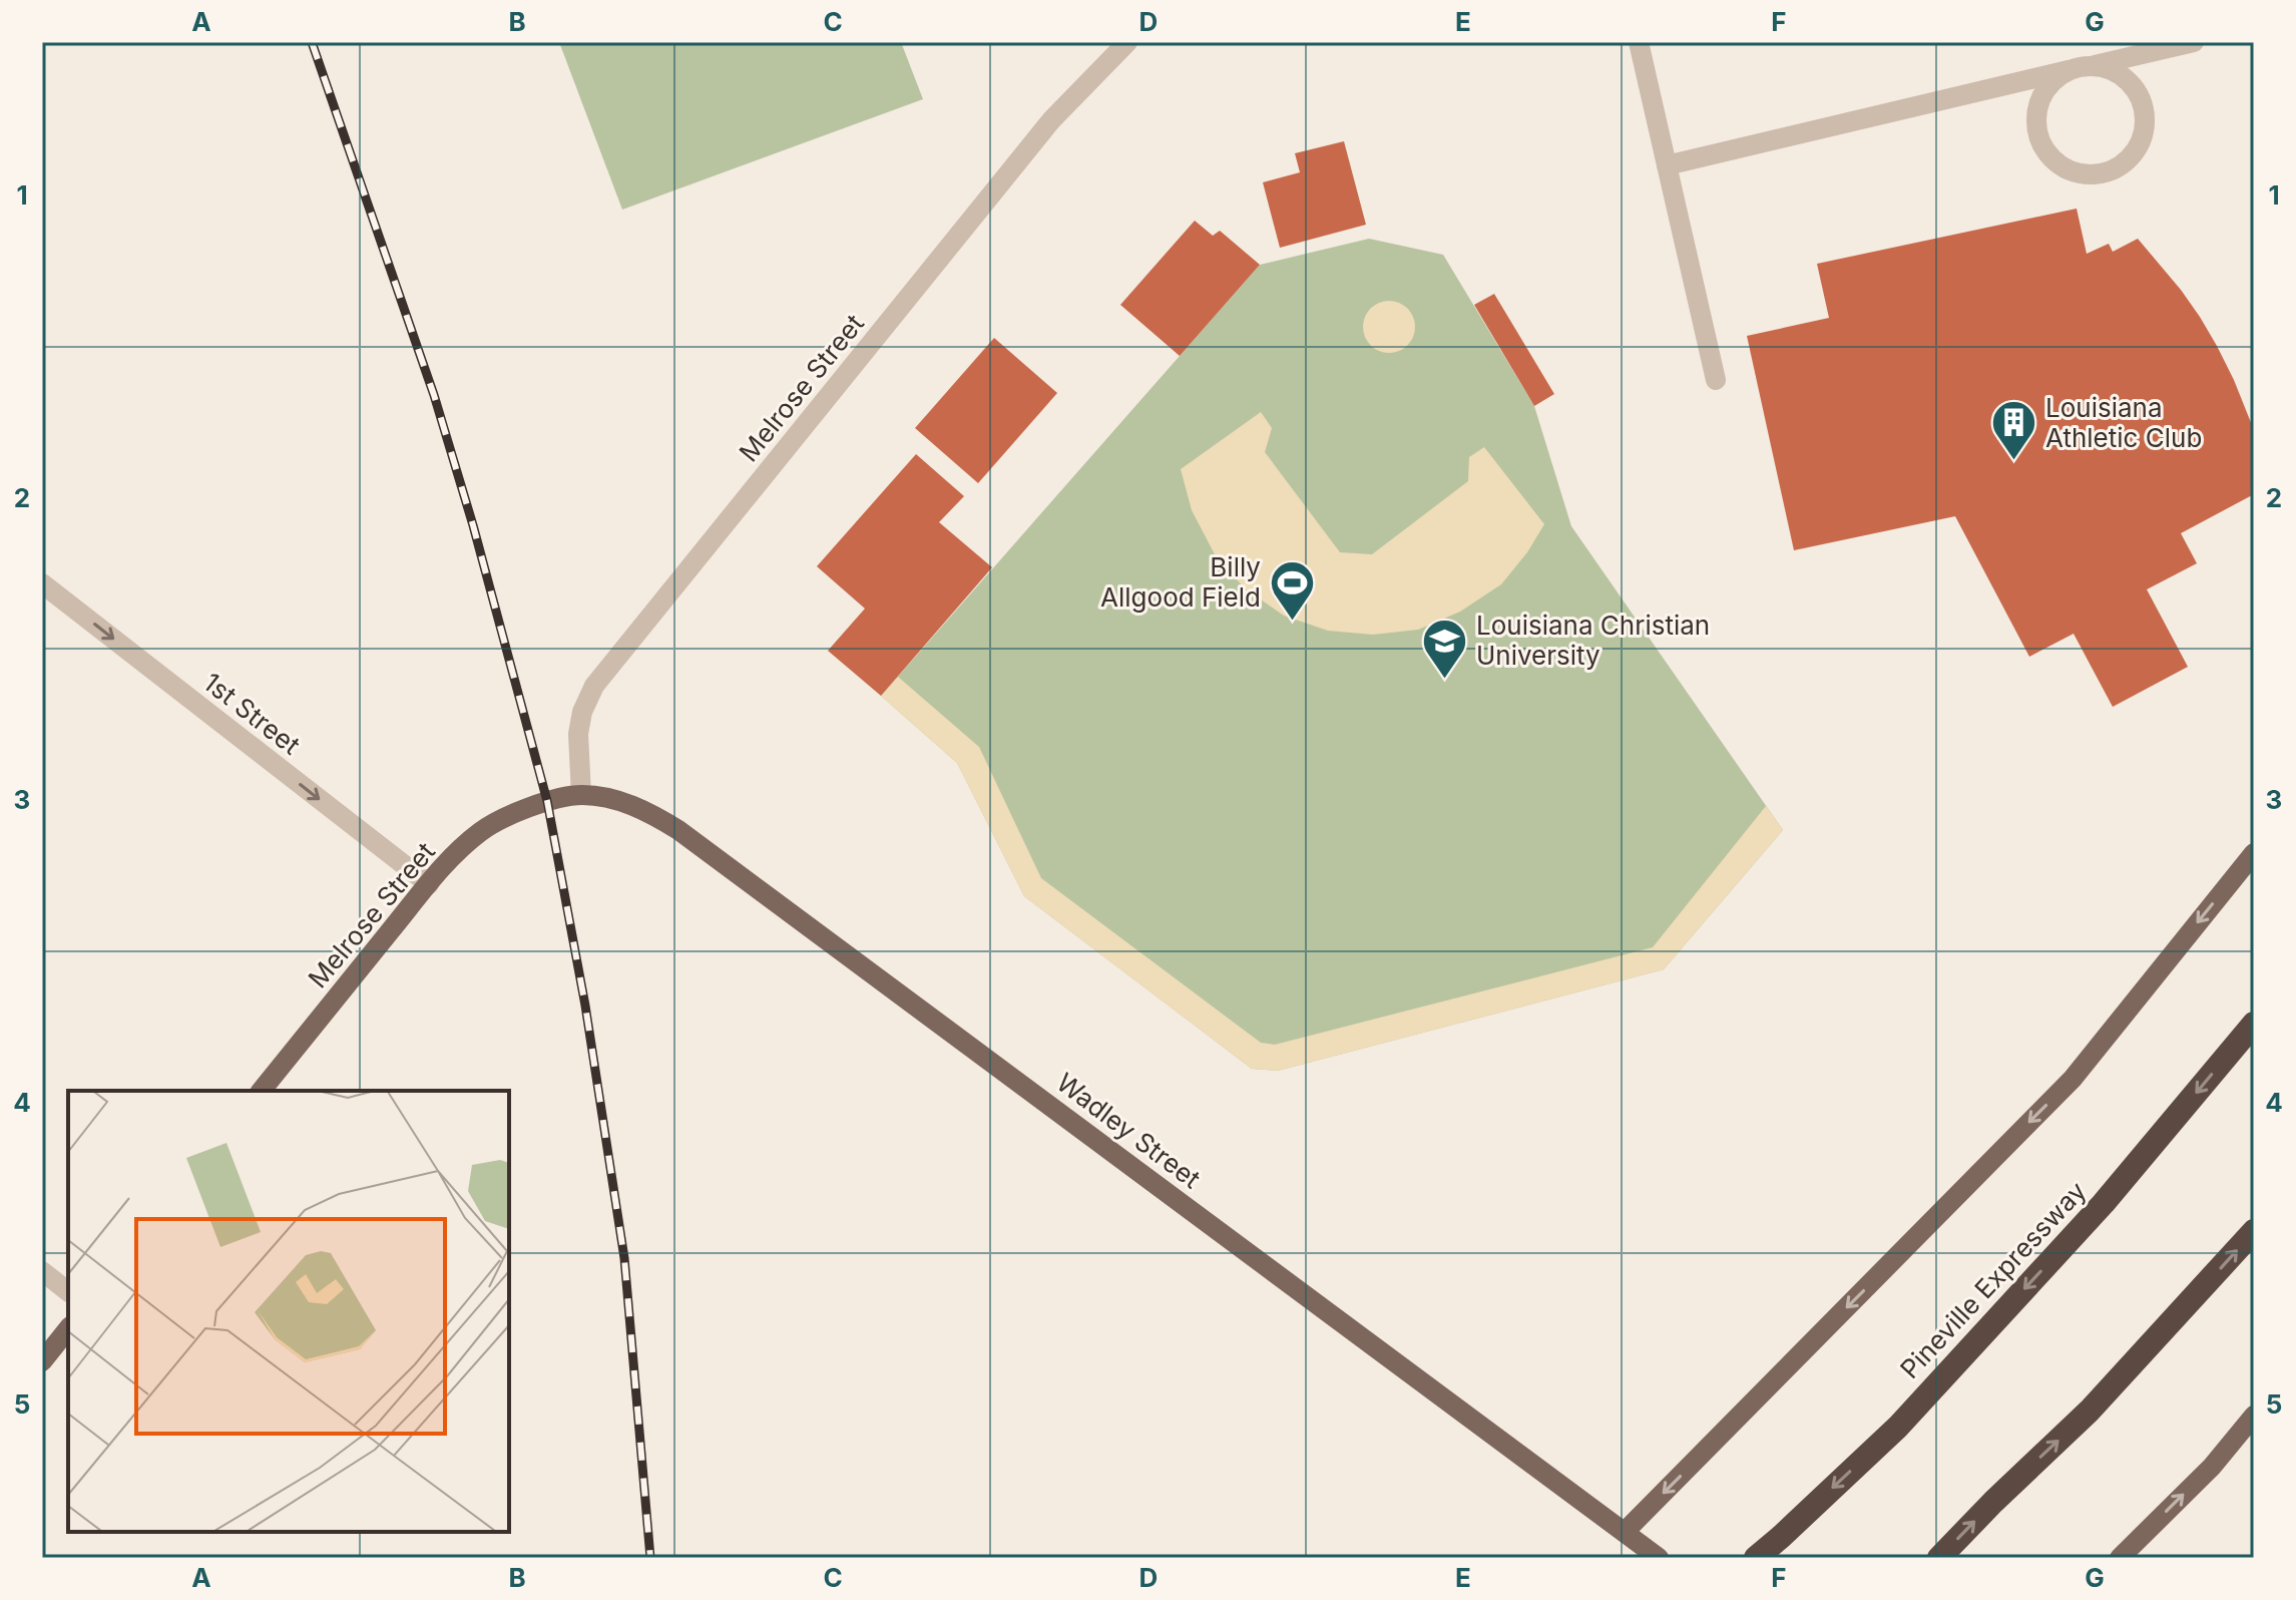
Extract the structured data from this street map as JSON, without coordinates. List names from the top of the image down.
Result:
{
  "streets": {
    "highway": ["Pineville Expressway"],
    "main road": ["Melrose Street", "Wadley Street"],
    "street": ["1st Street"]
  },
  "crossings": [
    ["Melrose Street", "1st Street"],
    ["Melrose Street", "Wadley Street"]
  ],
  "one_way": ["1st Street"],
  "places": {
    "building": ["Louisiana Athletic Club"],
    "sports": ["Billy Allgood Field"],
    "school or university": ["Louisiana Christian University"]
  },
  "grid": {
    "columns": [
      "A",
      "B",
      "C",
      "D",
      "E",
      "F",
      "G"
    ],
    "rows": [
      "1",
      "2",
      "3",
      "4",
      "5"
    ]
  }
}
